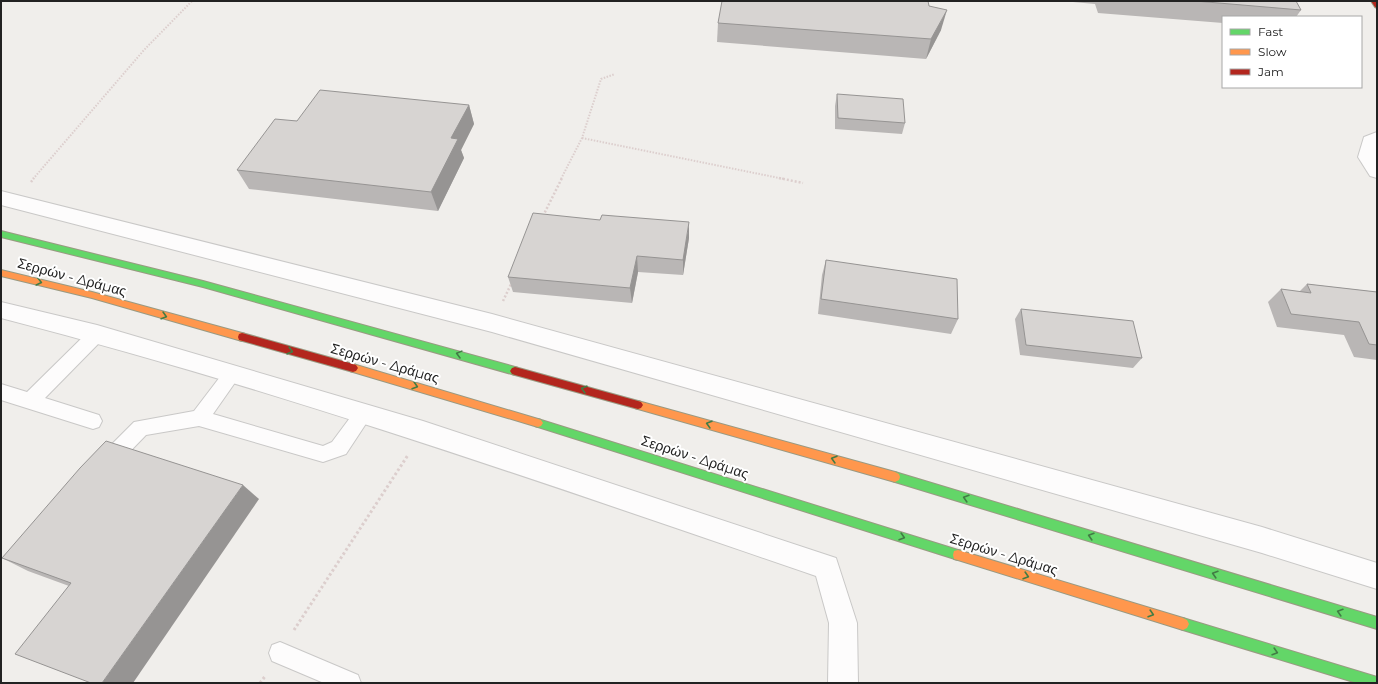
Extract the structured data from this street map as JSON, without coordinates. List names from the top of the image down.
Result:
{
  "streets": {
    "main road": ["Σερρών - Δράμας"]
  },
  "legend": ["Fast", "Slow", "Jam"]
}
